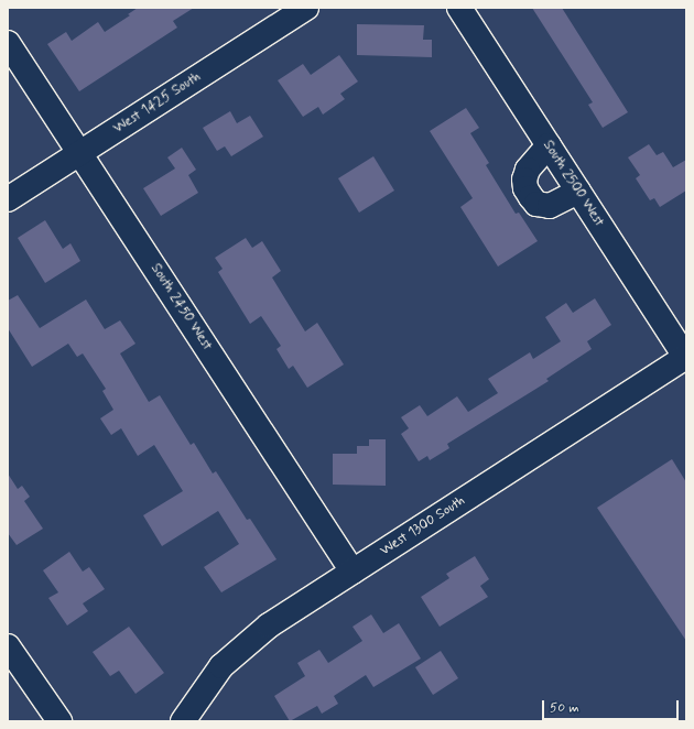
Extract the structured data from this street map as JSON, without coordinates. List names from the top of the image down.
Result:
{
  "streets": {
    "street": [
      "West 1425 South",
      "South 2500 West",
      "South 2450 West",
      "West 1300 South"
    ]
  },
  "crossings": [
    ["West 1425 South", "South 2450 West"],
    ["South 2500 West", "West 1300 South"],
    ["South 2450 West", "West 1300 South"]
  ],
  "scale_bar": "50 m"
}
